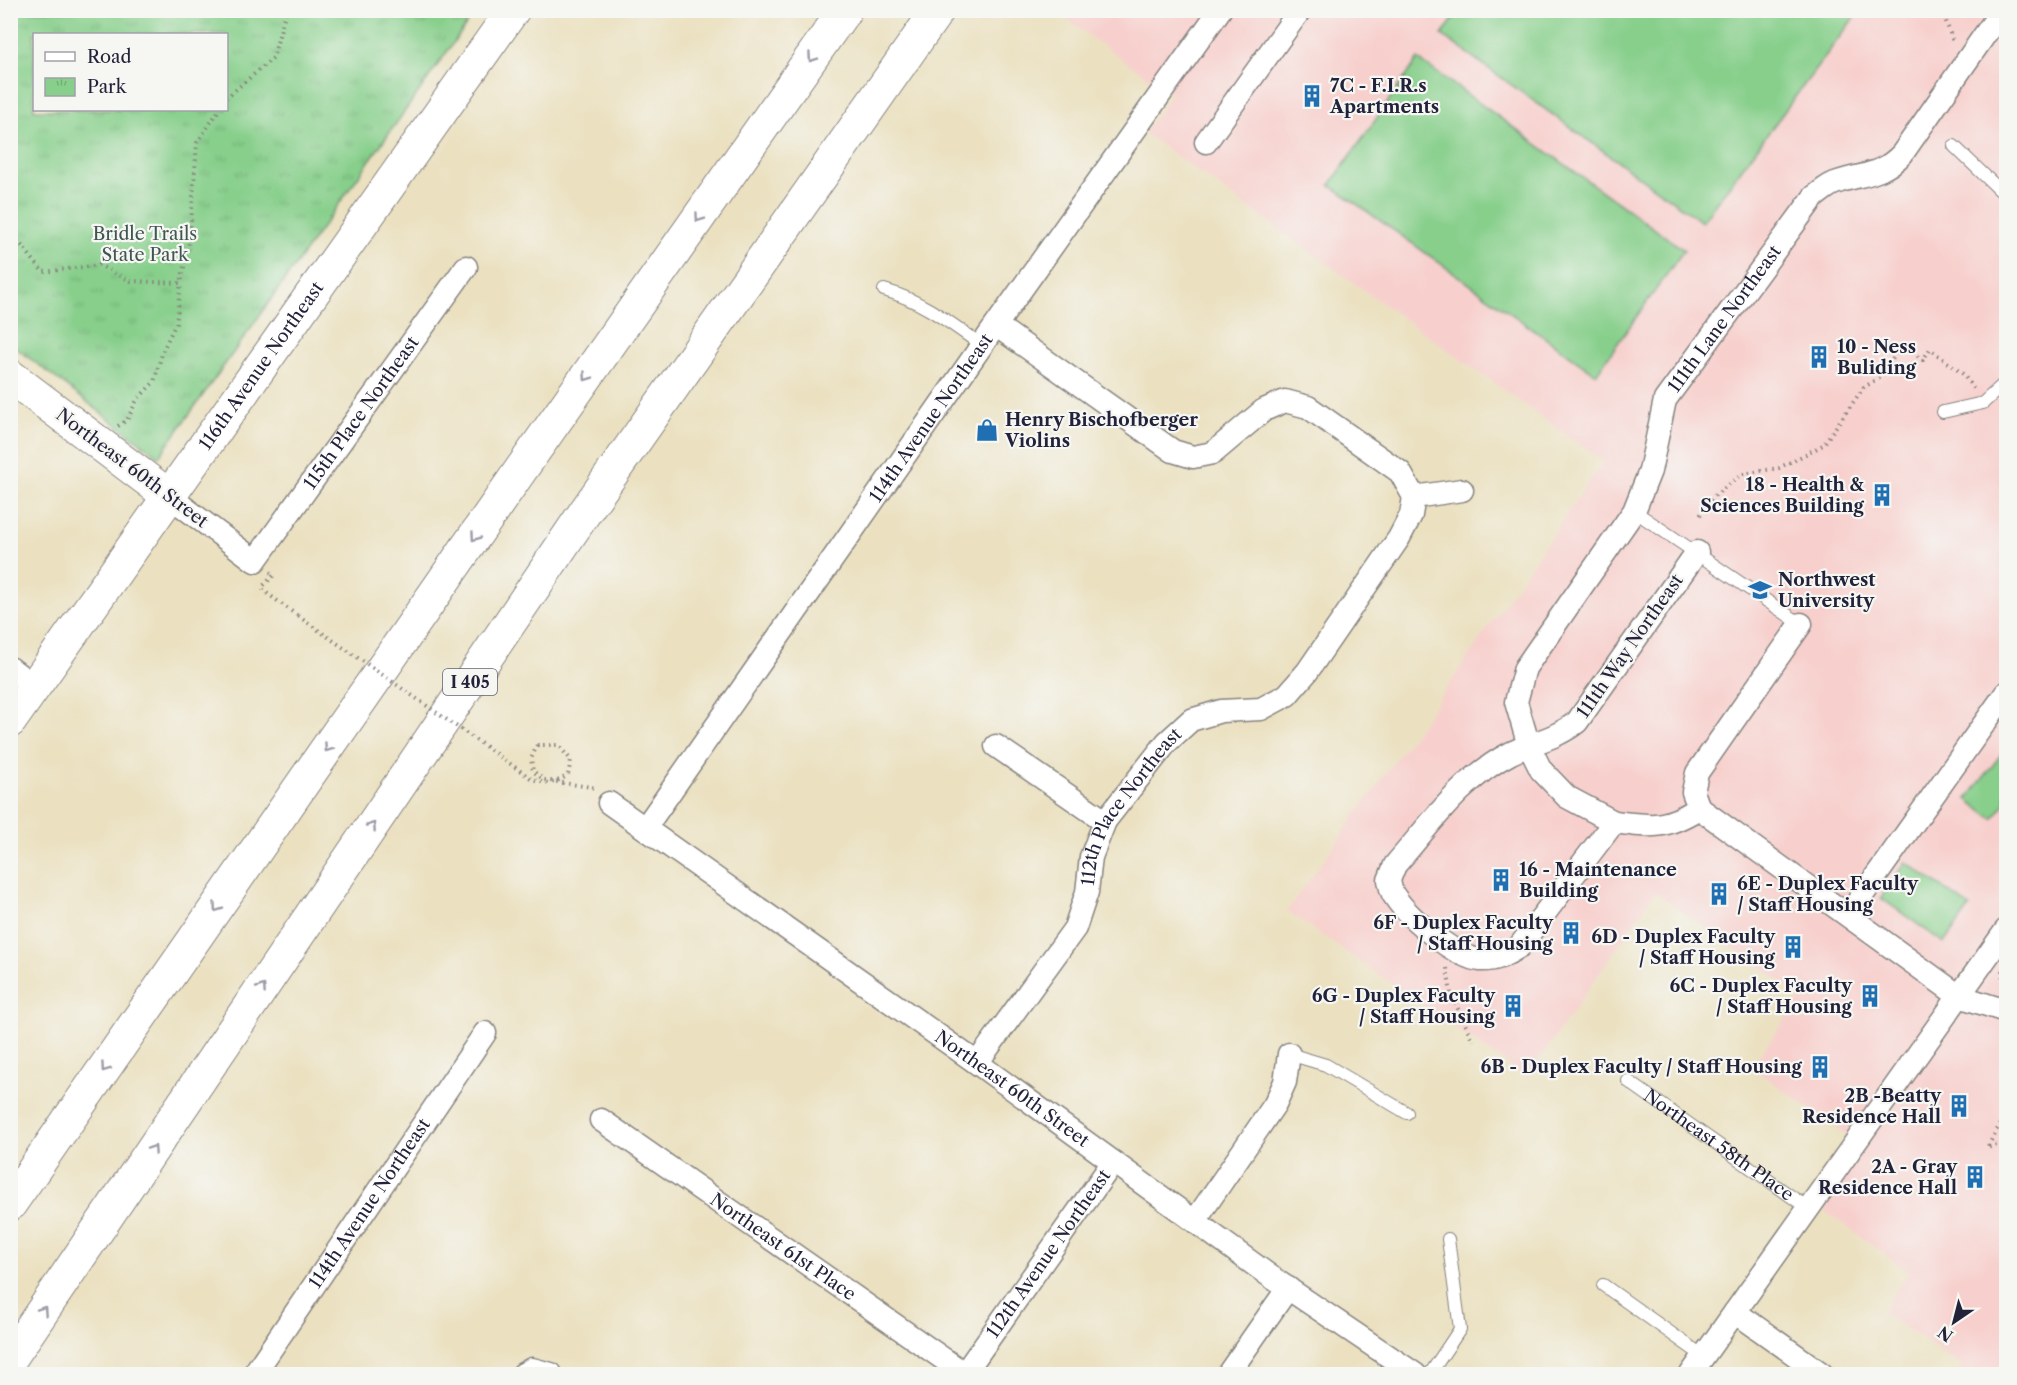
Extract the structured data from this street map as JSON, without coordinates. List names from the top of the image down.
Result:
{
  "streets": {
    "main road": ["116th Avenue Northeast", "Northeast 60th Street", "I 405"],
    "street": [
      "111th Lane Northeast",
      "115th Place Northeast",
      "114th Avenue Northeast",
      "111th Way Northeast",
      "112th Place Northeast",
      "Northeast 61st Place",
      "112th Avenue Northeast"
    ],
    "lane": ["Northeast 58th Place"]
  },
  "crossings": [
    ["111th Lane Northeast", "111th Way Northeast"],
    ["116th Avenue Northeast", "Northeast 60th Street"],
    ["115th Place Northeast", "Northeast 60th Street"],
    ["114th Avenue Northeast", "Northeast 60th Street"],
    ["Northeast 60th Street", "112th Place Northeast"],
    ["Northeast 60th Street", "112th Avenue Northeast"],
    ["Northeast 61st Place", "112th Avenue Northeast"]
  ],
  "parks": ["Bridle Trails State Park"],
  "places": {
    "building": [
      "7C - F.I.R.s Apartments",
      "10 - Ness Buliding",
      "18 - Health & Sciences Building",
      "16 - Maintenance Building",
      "6E - Duplex Faculty / Staff Housing",
      "6F - Duplex Faculty / Staff Housing",
      "6D - Duplex Faculty / Staff Housing",
      "6C - Duplex Faculty / Staff Housing",
      "6G - Duplex Faculty / Staff Housing",
      "6B - Duplex Faculty / Staff Housing",
      "2B -Beatty Residence Hall",
      "2A - Gray Residence Hall"
    ],
    "shop": ["Henry Bischofberger Violins"],
    "school or university": ["Northwest University"]
  },
  "legend": ["Road", "Park"],
  "north": "bottom left"
}
